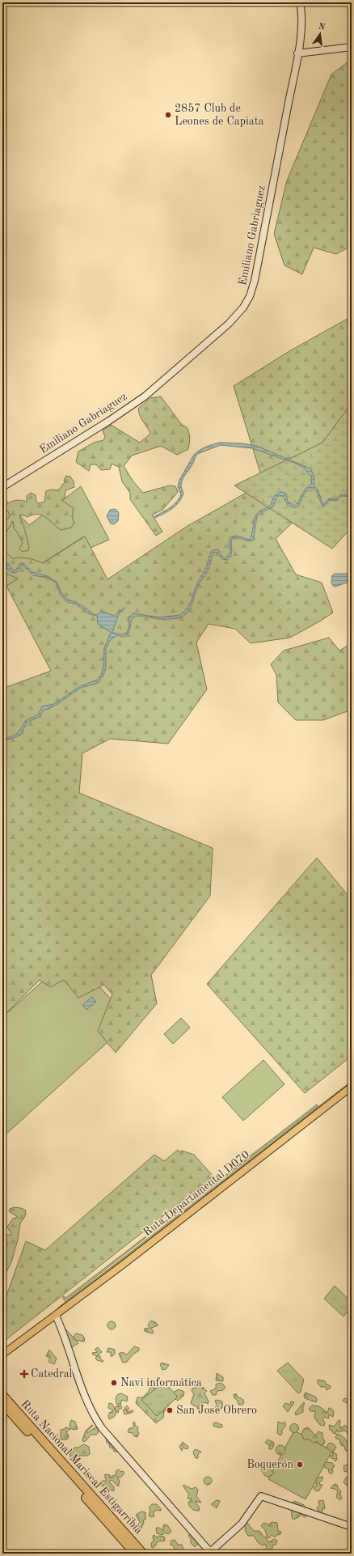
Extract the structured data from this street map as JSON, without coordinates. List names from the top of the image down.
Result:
{
  "streets": {
    "highway": ["Ruta Nacional Mariscal Estigarribia"],
    "main road": ["Emiliano Gabriaguez", "Ruta Departamental D070"]
  },
  "places": {
    "other": [
      "2857 Club de Leones de Capiata",
      "Navi informática",
      "San José Obrero",
      "Boquerón"
    ],
    "health": ["Catedral"]
  },
  "north": "top"
}
